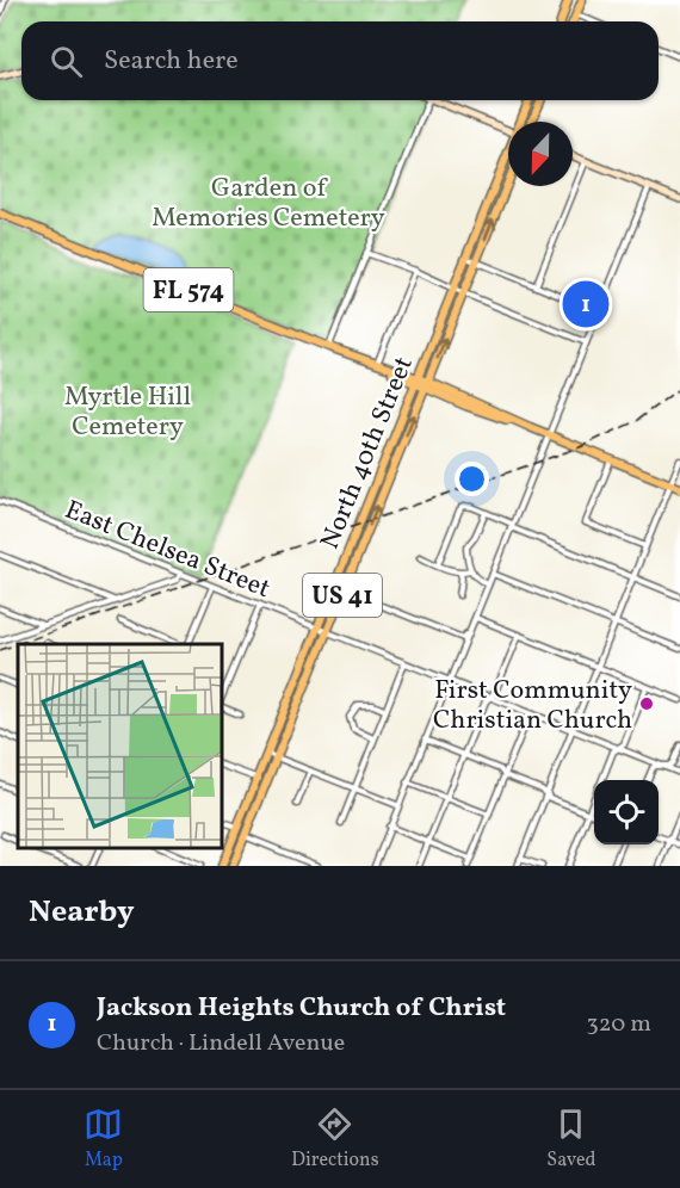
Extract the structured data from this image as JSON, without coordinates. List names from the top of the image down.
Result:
{
  "streets": {
    "main road": ["FL 574", "North 40th Street", "US 41"],
    "street": ["East Chelsea Street"]
  },
  "crossings": [
    ["FL 574", "North 40th Street"],
    ["North 40th Street", "East Chelsea Street"]
  ],
  "parks": ["Garden of Memories Cemetery", "Myrtle Hill Cemetery"],
  "places": ["First Community Christian Church"],
  "north": "bottom",
  "page": {
    "search": "Search here",
    "pins": "1",
    "heading": "Nearby",
    "list": [
      {
        "mark": "1",
        "name": "Jackson Heights Church of Christ",
        "note": "Church · Lindell Avenue",
        "value": "320 m"
      }
    ],
    "nav": ["Map", "Directions", "Saved"]
  }
}
